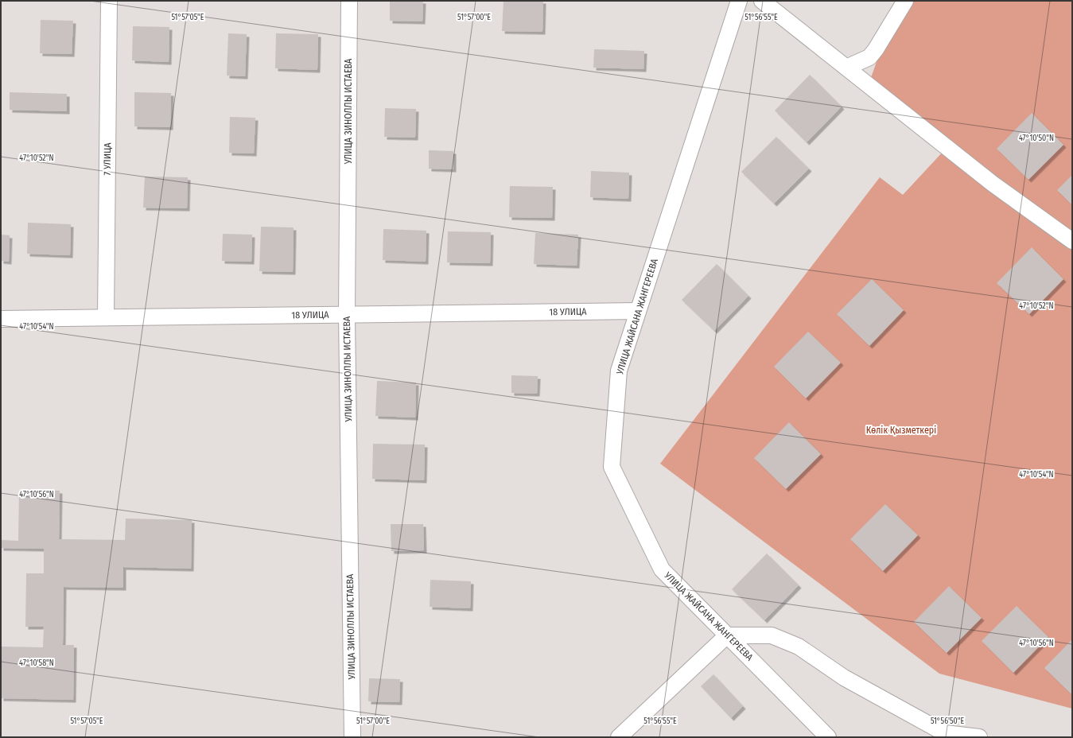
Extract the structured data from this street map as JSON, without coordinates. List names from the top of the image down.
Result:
{
  "streets": {
    "street": [
      "УЛИЦА ЗИНОЛЛЫ ИСТАЕВА",
      "7 УЛИЦА",
      "18 УЛИЦА",
      "УЛИЦА ЖАЙСАНА ЖАНГЕРЕЕВА"
    ]
  },
  "crossings": [
    ["УЛИЦА ЗИНОЛЛЫ ИСТАЕВА", "18 УЛИЦА"],
    ["7 УЛИЦА", "18 УЛИЦА"],
    ["18 УЛИЦА", "УЛИЦА ЖАЙСАНА ЖАНГЕРЕЕВА"]
  ],
  "parks": ["Көлік Қызметкері"],
  "coordinates": [
    "51°57'05\"E",
    "51°57'00\"E",
    "51°56'55\"E",
    "47°10'50\"N",
    "47°10'52\"N",
    "47°10'54\"N",
    "47°10'56\"N",
    "47°10'58\"N",
    "51°56'50\"E"
  ]
}
